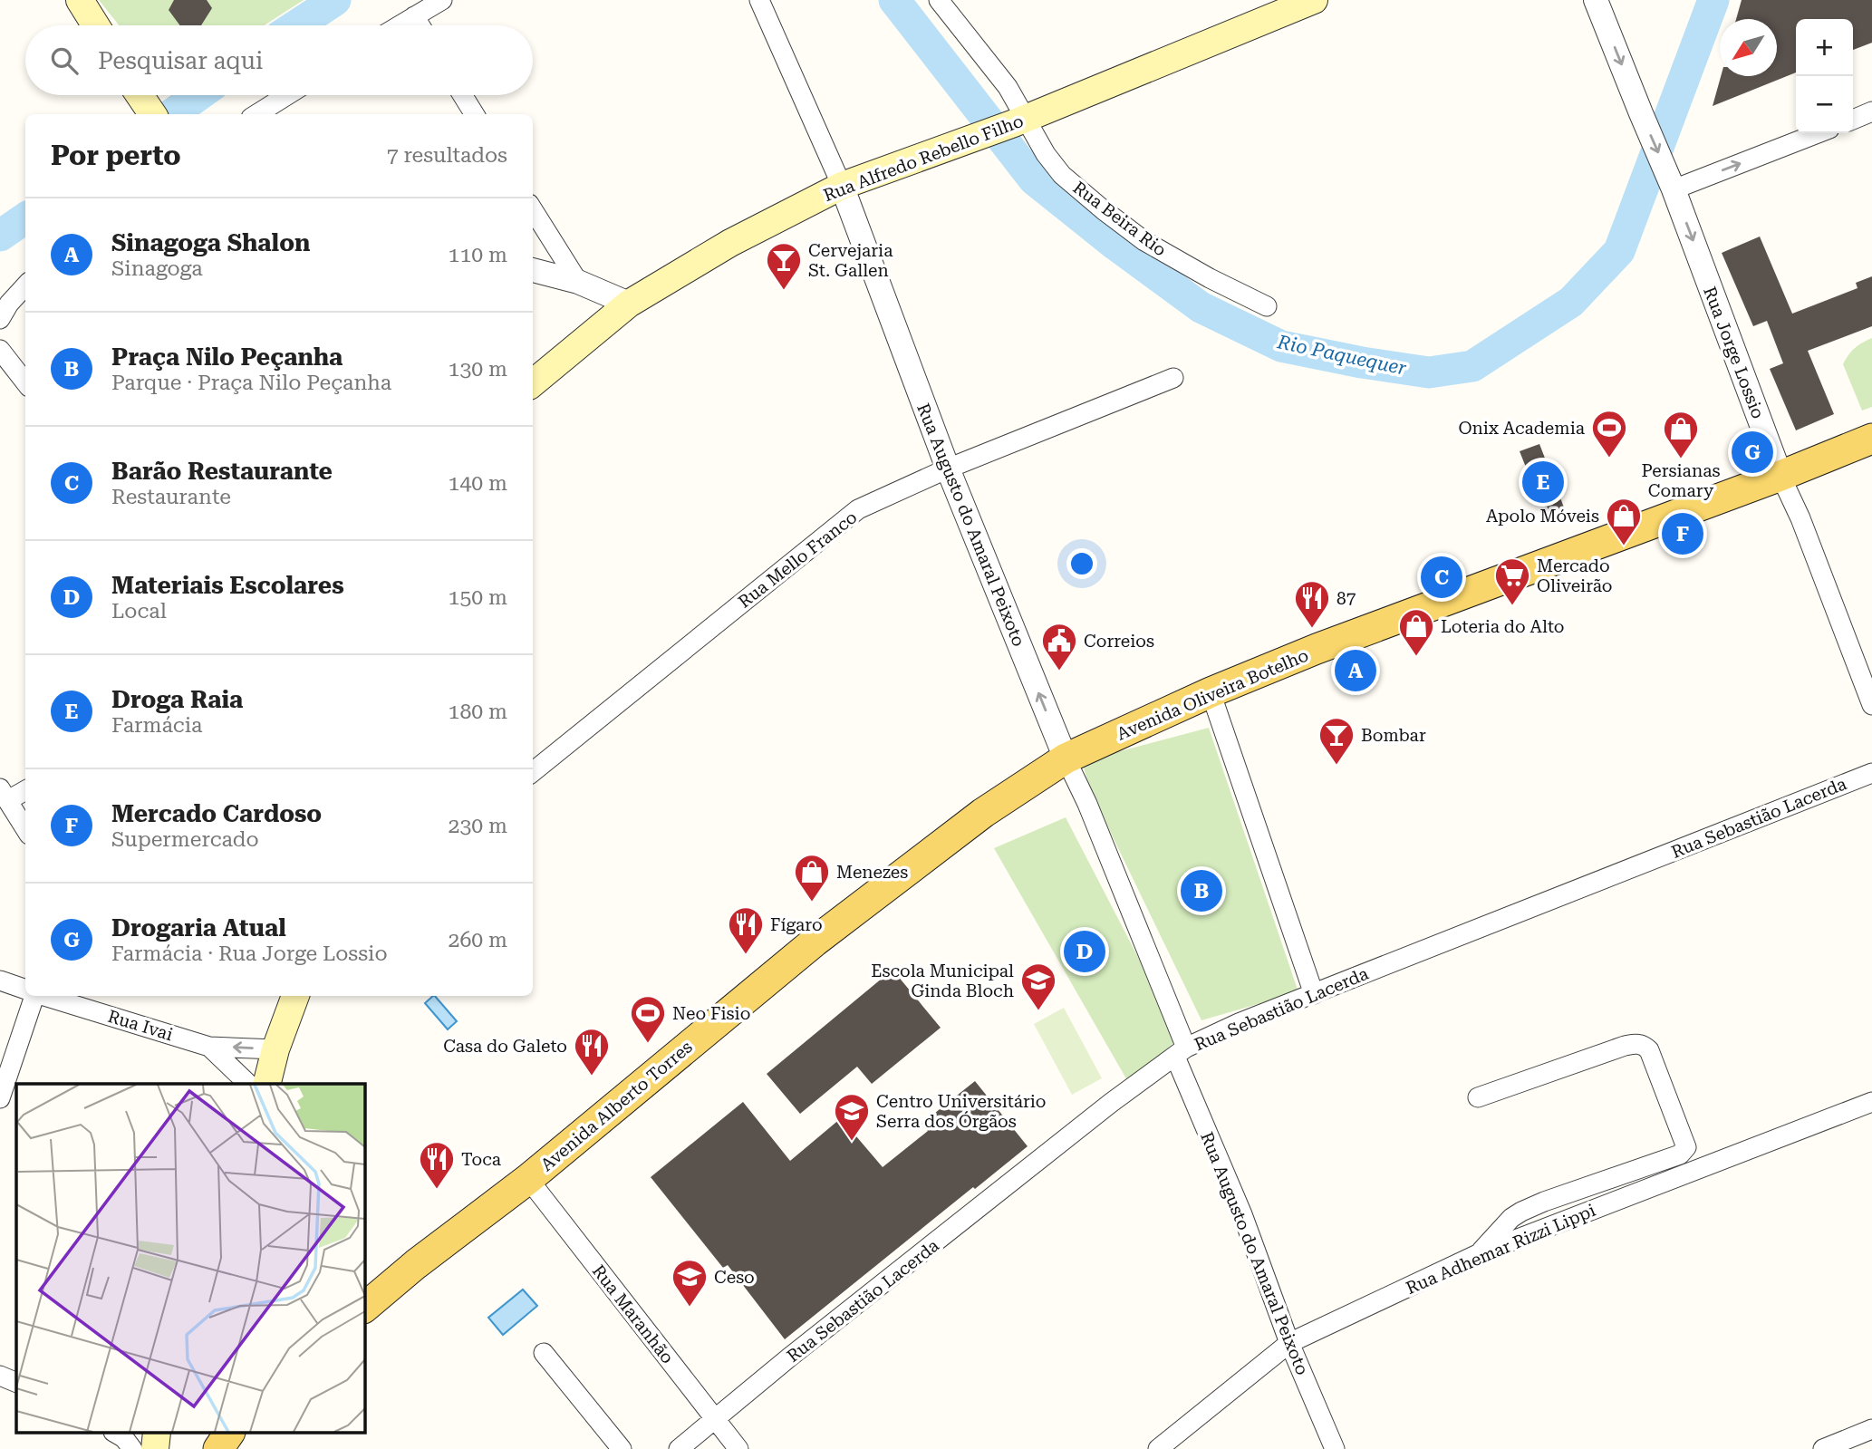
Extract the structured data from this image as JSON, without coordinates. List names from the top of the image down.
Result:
{
  "streets": {
    "main road": ["Rua Alfredo Rebello Filho", "Avenida Oliveira Botelho", "Avenida Alberto Torres"],
    "street": [
      "Rua Beira Rio",
      "Rua Jorge Lossio",
      "Rua Augusto do Amaral Peixoto",
      "Rua Mello Franco",
      "Rua Sebastião Lacerda",
      "Rua Ivai",
      "Rua Adhemar Rizzi Lippi",
      "Rua Maranhão"
    ]
  },
  "crossings": [
    ["Rua Alfredo Rebello Filho", "Rua Beira Rio"],
    ["Rua Alfredo Rebello Filho", "Rua Augusto do Amaral Peixoto"],
    ["Rua Jorge Lossio", "Avenida Oliveira Botelho"],
    ["Rua Augusto do Amaral Peixoto", "Rua Mello Franco"],
    ["Rua Augusto do Amaral Peixoto", "Avenida Oliveira Botelho"],
    ["Rua Augusto do Amaral Peixoto", "Rua Sebastião Lacerda"],
    ["Rua Augusto do Amaral Peixoto", "Avenida Alberto Torres"],
    ["Rua Augusto do Amaral Peixoto", "Rua Adhemar Rizzi Lippi"],
    ["Avenida Oliveira Botelho", "Avenida Alberto Torres"],
    ["Rua Sebastião Lacerda", "Rua Maranhão"],
    ["Avenida Alberto Torres", "Rua Maranhão"]
  ],
  "one_way": ["Rua Jorge Lossio"],
  "water": ["Rio Paquequer"],
  "places": {
    "bar": ["Cervejaria St. Gallen", "Bombar"],
    "sports": ["Onix Academia", "Neo Fisio"],
    "shop": [
      "Persianas Comary",
      "Apolo Móveis",
      "Loteria do Alto",
      "Menezes"
    ],
    "supermarket": ["Mercado Oliveirão"],
    "restaurant": [
      "87",
      "Fígaro",
      "Casa do Galeto",
      "Toca"
    ],
    "public building": ["Correios"],
    "school or university": ["Escola Municipal Ginda Bloch", "Centro Universitário Serra dos Órgãos", "Ceso"]
  },
  "north": "bottom left",
  "page": {
    "map_buttons": ["+", "−"],
    "search": "Pesquisar aqui",
    "heading": ["Por perto", "7 resultados"],
    "list": [
      {
        "mark": "A",
        "name": "Sinagoga Shalon",
        "note": "Sinagoga",
        "value": "110 m"
      },
      {
        "mark": "B",
        "name": "Praça Nilo Peçanha",
        "note": "Parque · Praça Nilo Peçanha",
        "value": "130 m"
      },
      {
        "mark": "C",
        "name": "Barão Restaurante",
        "note": "Restaurante",
        "value": "140 m"
      },
      {
        "mark": "D",
        "name": "Materiais Escolares",
        "note": "Local",
        "value": "150 m"
      },
      {
        "mark": "E",
        "name": "Droga Raia",
        "note": "Farmácia",
        "value": "180 m"
      },
      {
        "mark": "F",
        "name": "Mercado Cardoso",
        "note": "Supermercado",
        "value": "230 m"
      },
      {
        "mark": "G",
        "name": "Drogaria Atual",
        "note": "Farmácia · Rua Jorge Lossio",
        "value": "260 m"
      }
    ],
    "pins": [
      "G",
      "E",
      "F",
      "C",
      "A",
      "B",
      "D"
    ]
  }
}
